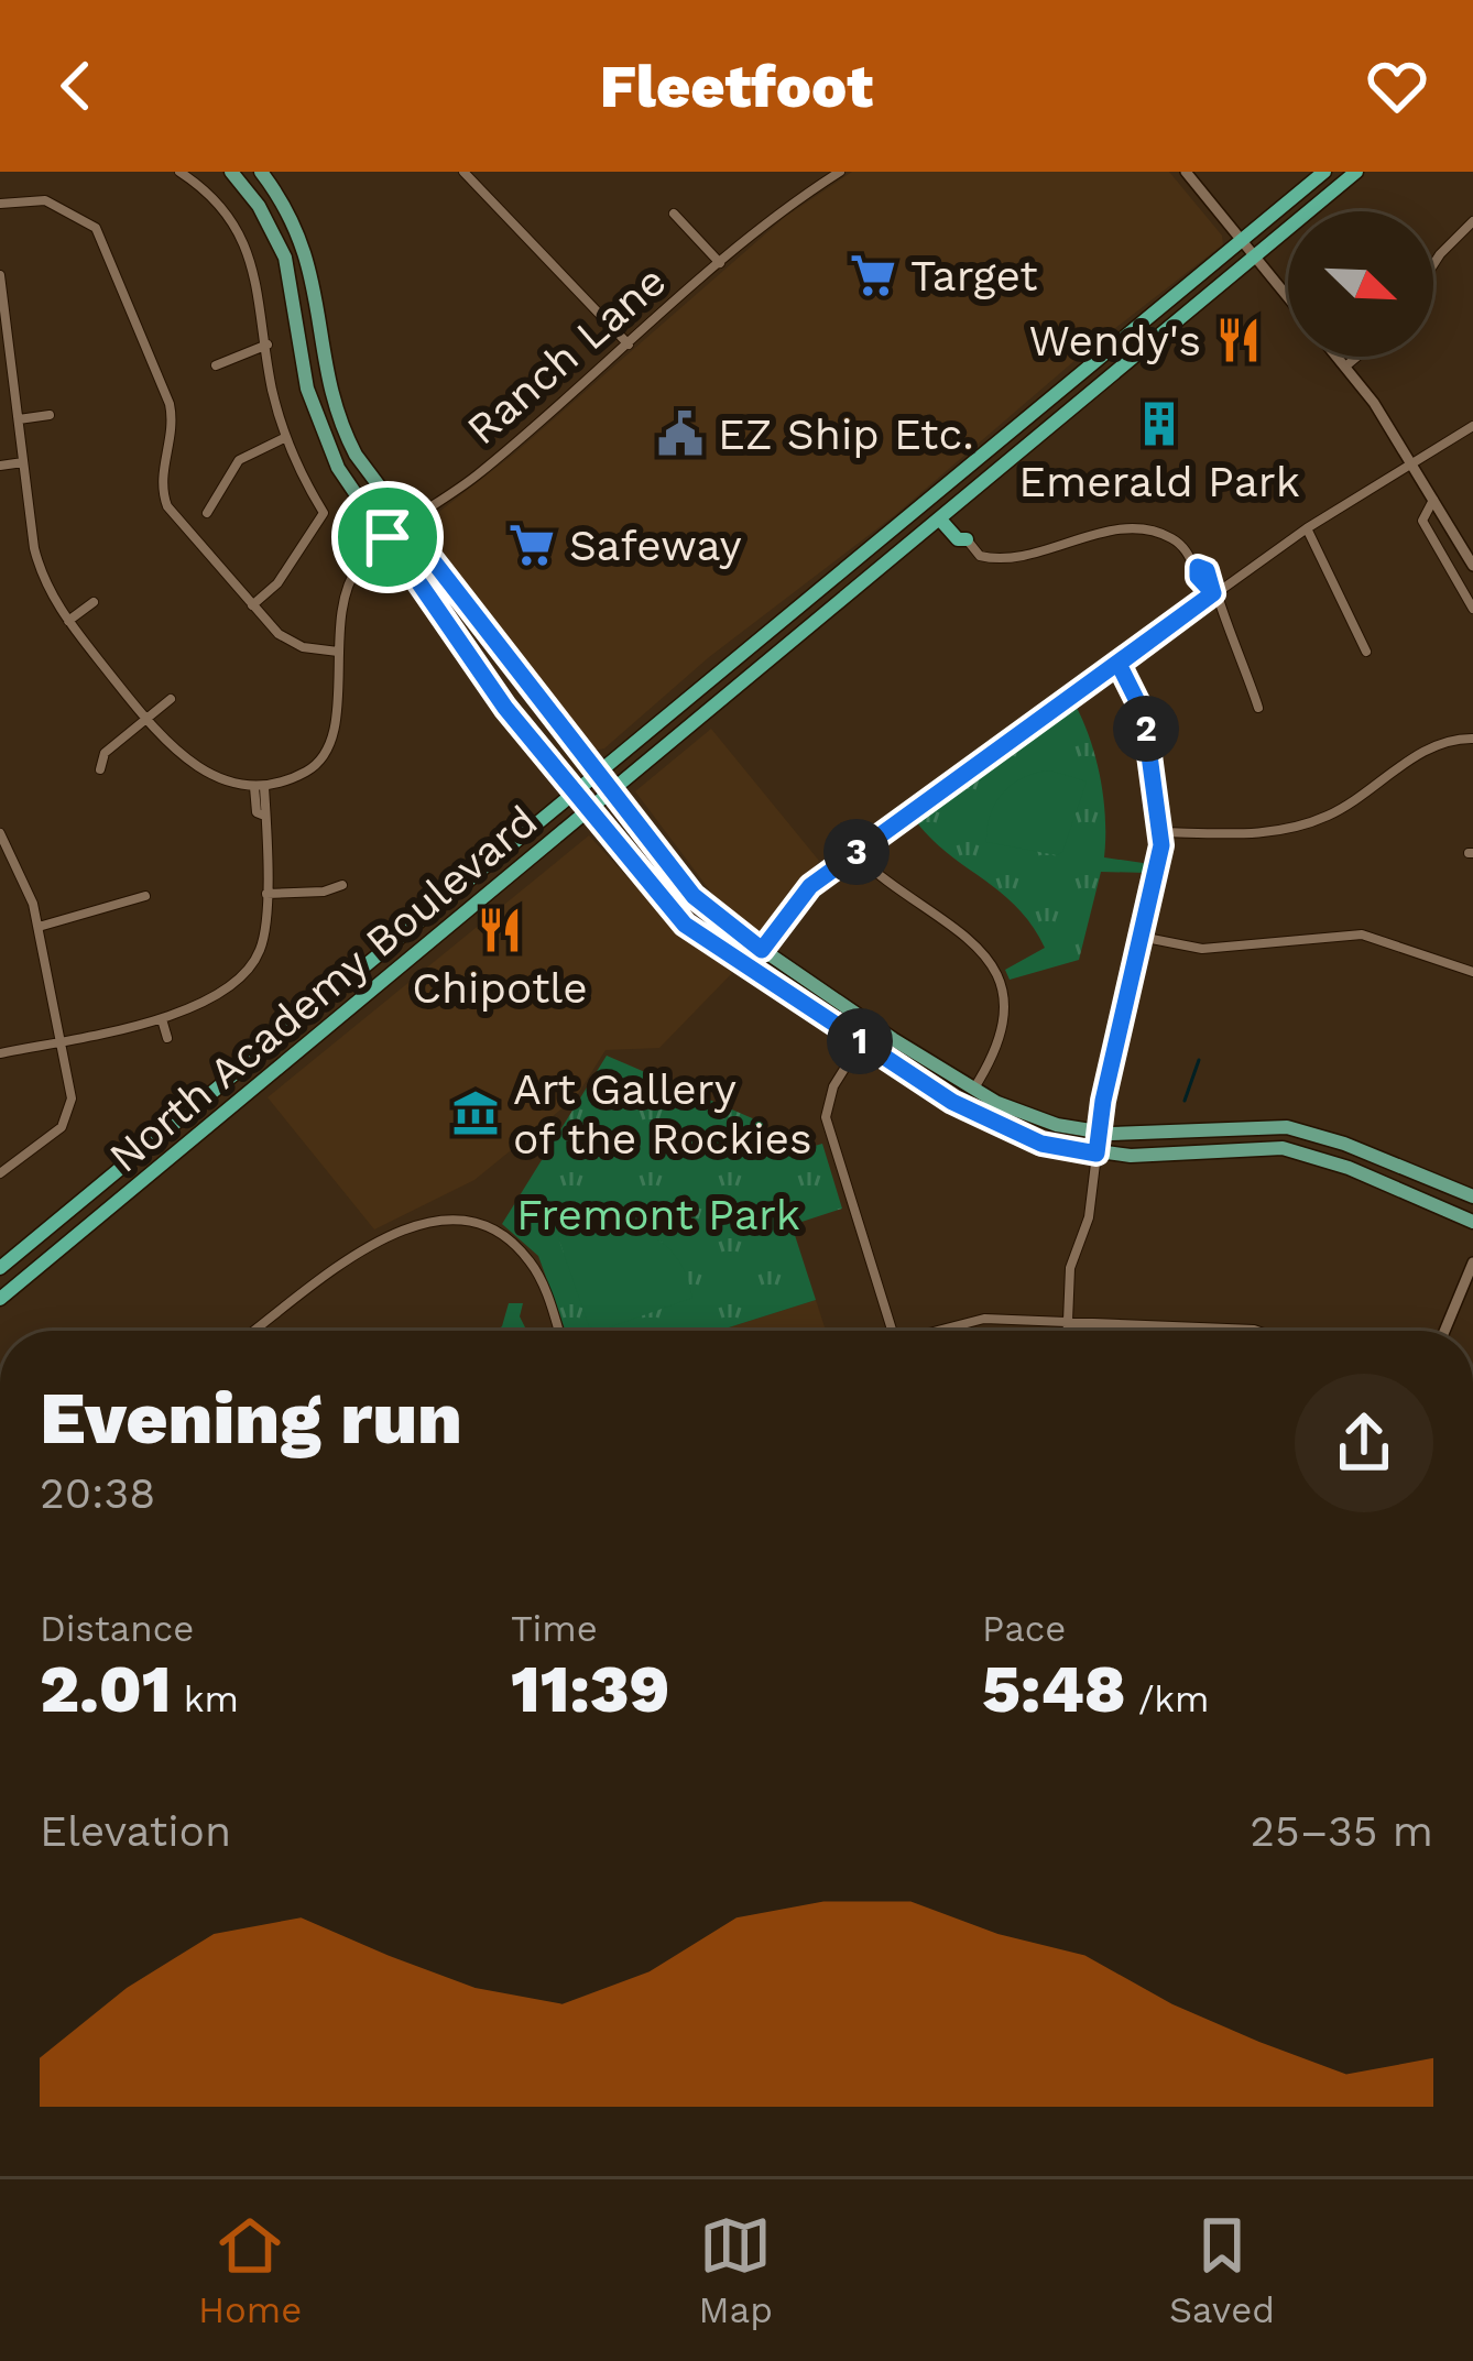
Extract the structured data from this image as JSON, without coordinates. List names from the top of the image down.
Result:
{
  "streets": {
    "highway": ["North Academy Boulevard"],
    "street": ["Ranch Lane"]
  },
  "parks": ["Fremont Park"],
  "places": {
    "supermarket": ["Target", "Safeway"],
    "restaurant": ["Wendy's", "Chipotle"],
    "building": ["Emerald Park"],
    "public building": ["EZ Ship Etc."],
    "museum": ["Art Gallery of the Rockies"]
  },
  "north": "bottom right",
  "page": {
    "header": "Fleetfoot",
    "pins": ["2", "3", "1"],
    "heading": ["Evening run", "20:38"],
    "stats": [
      ["Distance", "2.01 km"],
      ["Time", "11:39"],
      ["Pace", "5:48 /km"]
    ],
    "chart": ["Elevation", "25–35 m"],
    "tabs": ["Home", "Map", "Saved"]
  }
}
